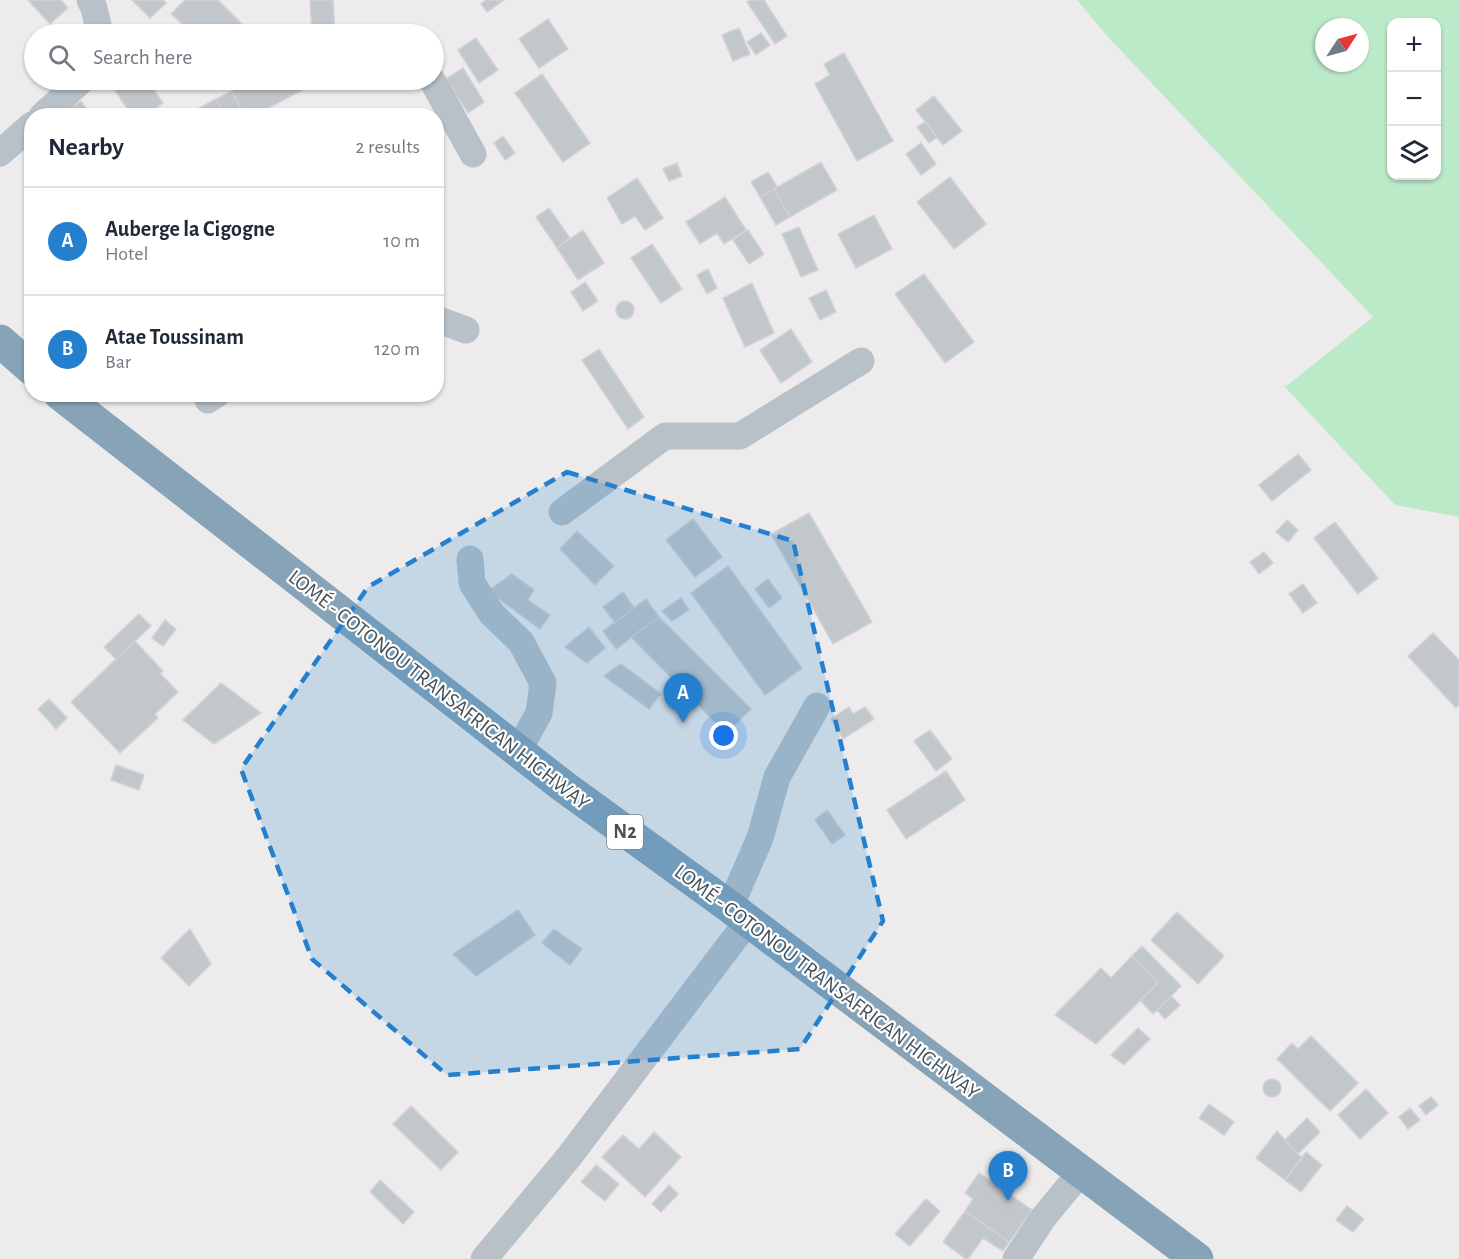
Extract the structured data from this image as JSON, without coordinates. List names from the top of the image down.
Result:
{
  "streets": {
    "highway": ["LOMÉ - COTONOU TRANSAFRICAN HIGHWAY", "N2"]
  },
  "north": "top right",
  "page": {
    "map_buttons": ["+", "−"],
    "search": "Search here",
    "heading": ["Nearby", "2 results"],
    "list": [
      {
        "mark": "A",
        "name": "Auberge la Cigogne",
        "note": "Hotel",
        "value": "10 m"
      },
      {
        "mark": "B",
        "name": "Atae Toussinam",
        "note": "Bar",
        "value": "120 m"
      }
    ],
    "pins": ["A", "B"]
  }
}
